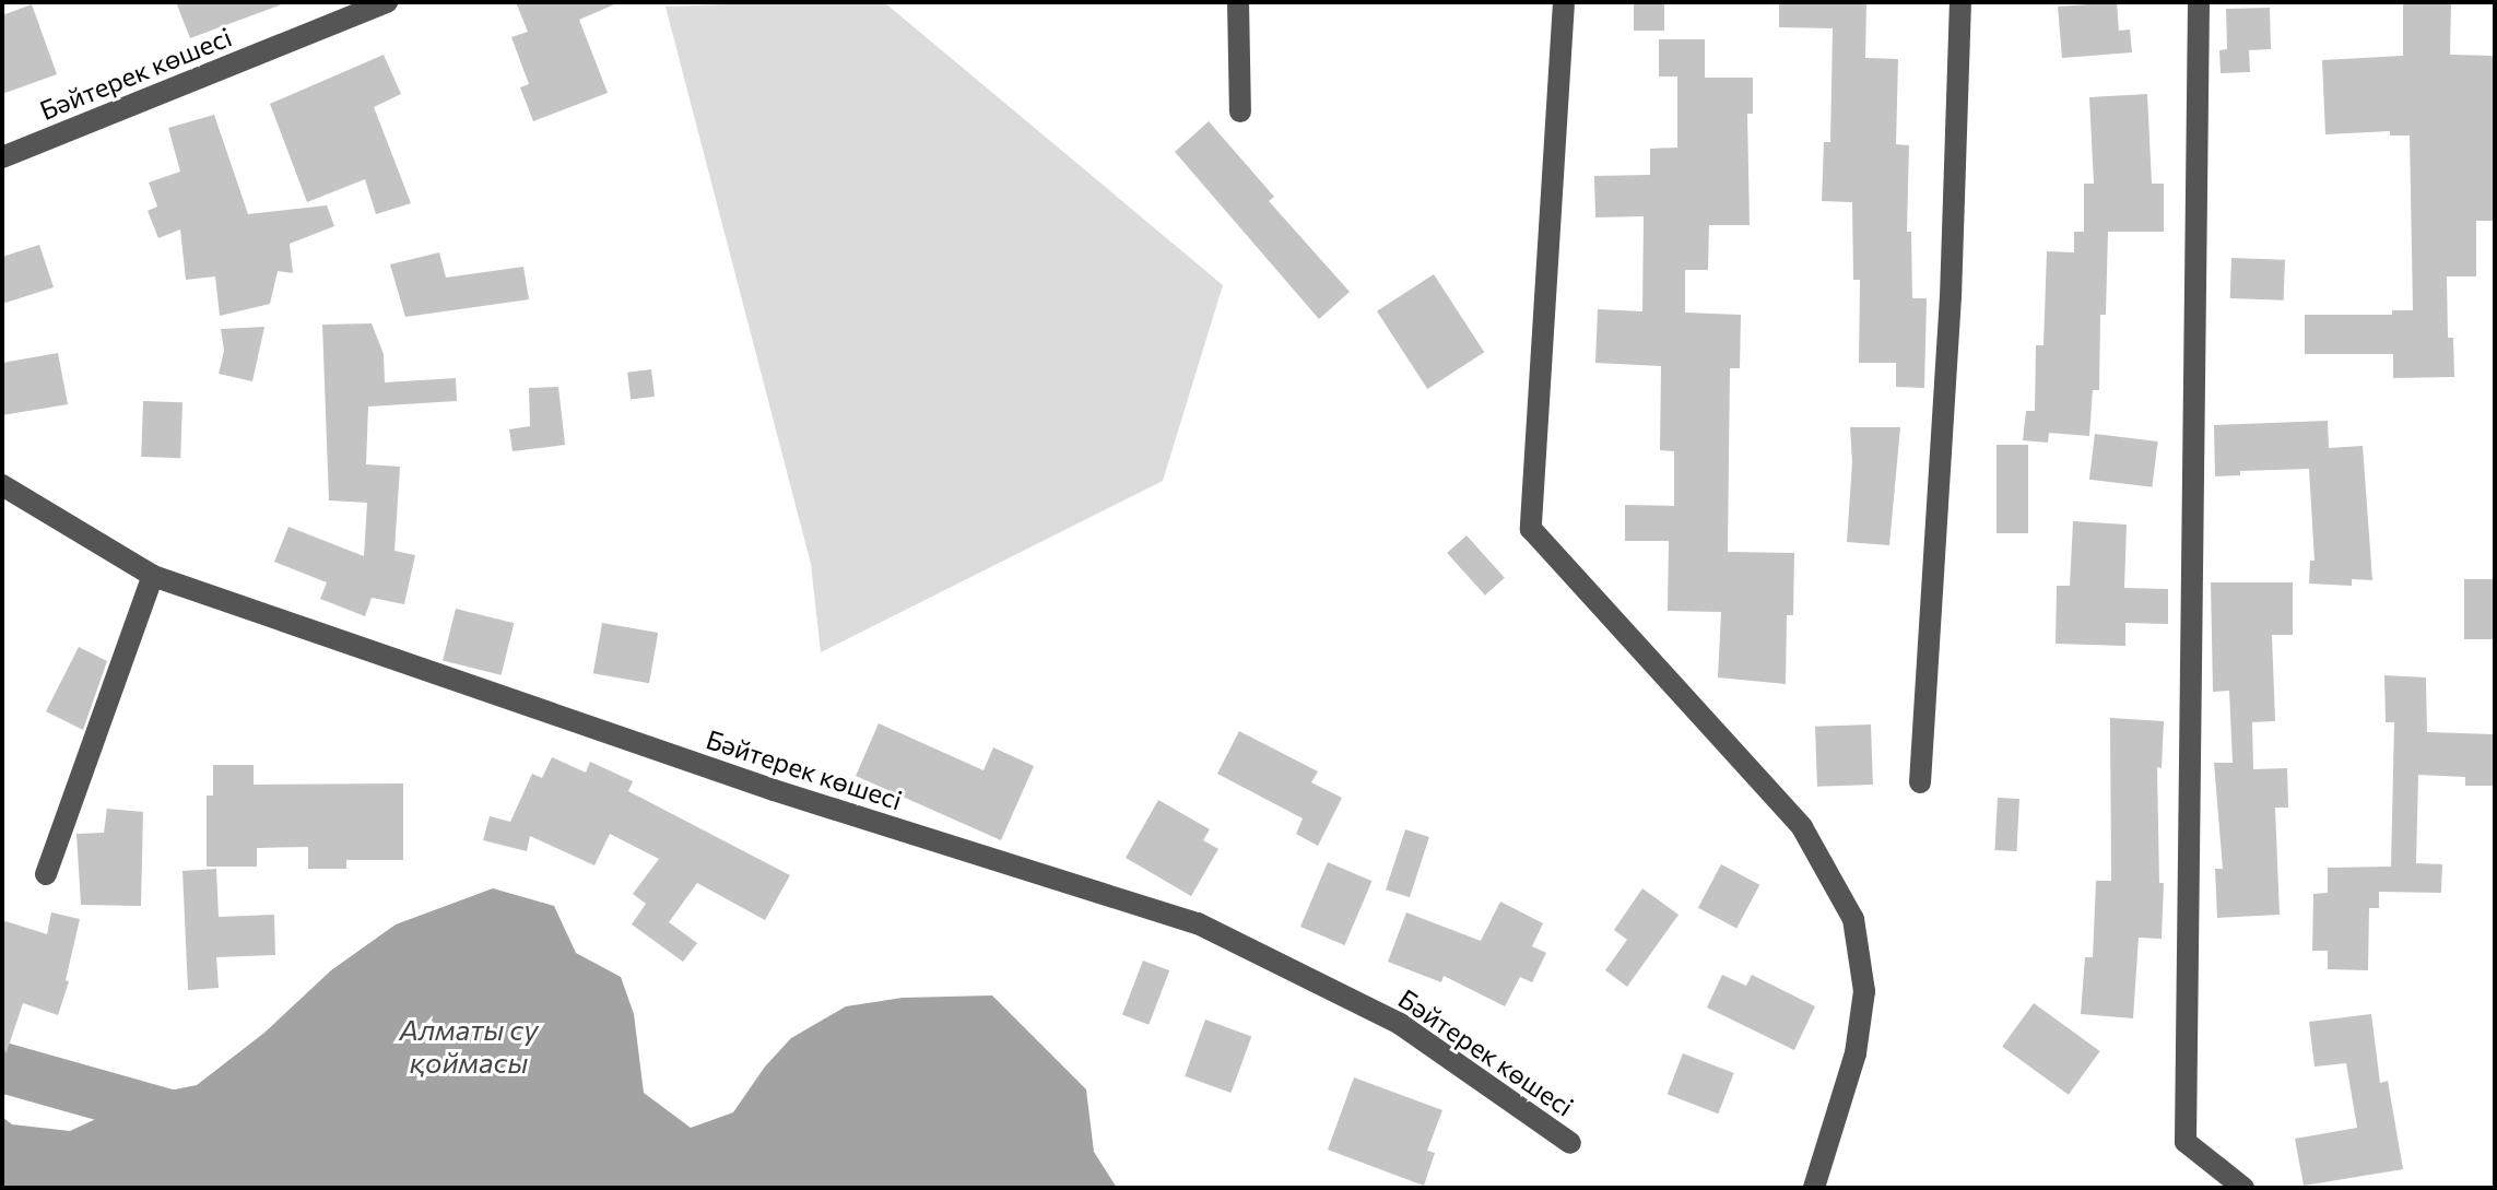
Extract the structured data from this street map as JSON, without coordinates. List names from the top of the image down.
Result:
{
  "streets": {
    "street": ["Бәйтерек көшесі"]
  },
  "water": ["Алматы су қоймасы"]
}
